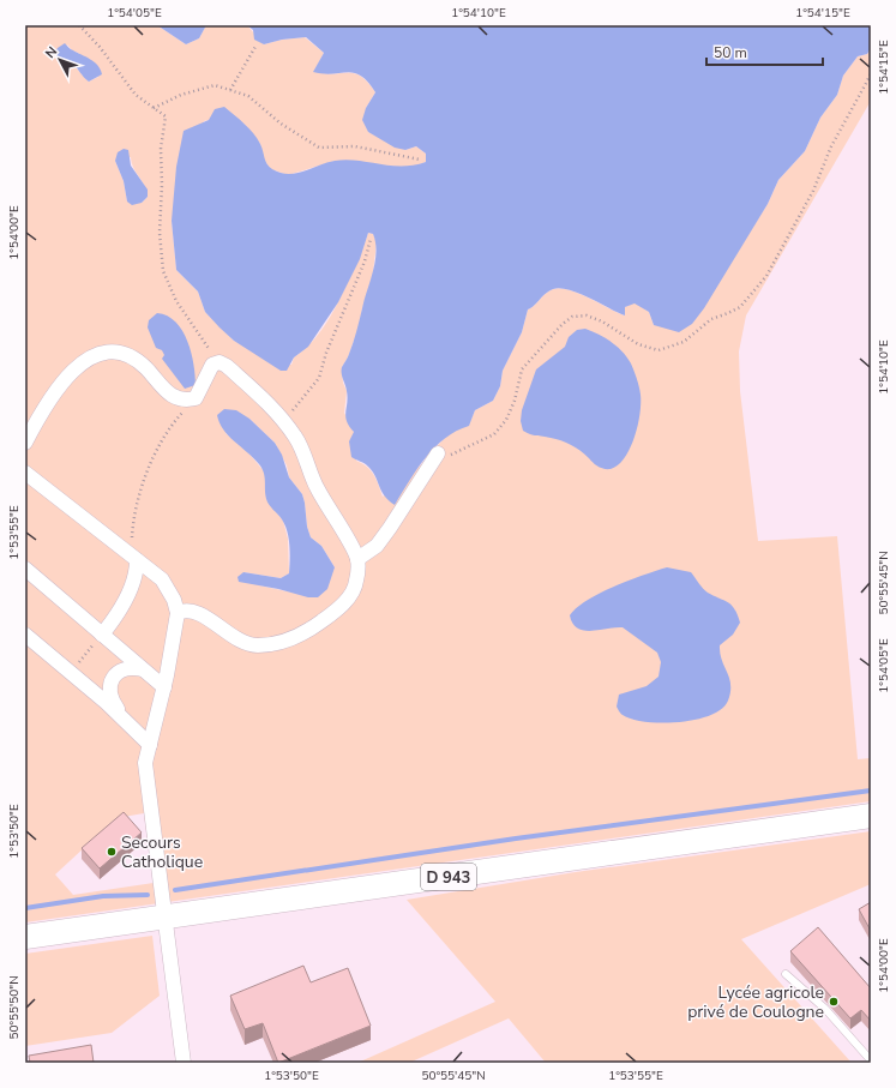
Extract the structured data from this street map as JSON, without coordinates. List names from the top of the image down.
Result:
{
  "streets": {
    "main road": ["D 943"]
  },
  "places": ["Secours Catholique", "Lycée agricole privé de Coulogne"],
  "scale_bar": "50 m",
  "north": "top left",
  "coordinates": [
    "1°54'05\"E",
    "1°54'10\"E",
    "1°54'15\"E",
    "1°54'00\"E",
    "1°53'55\"E",
    "50°55'45\"N",
    "1°53'50\"E",
    "50°55'50\"N"
  ]
}
